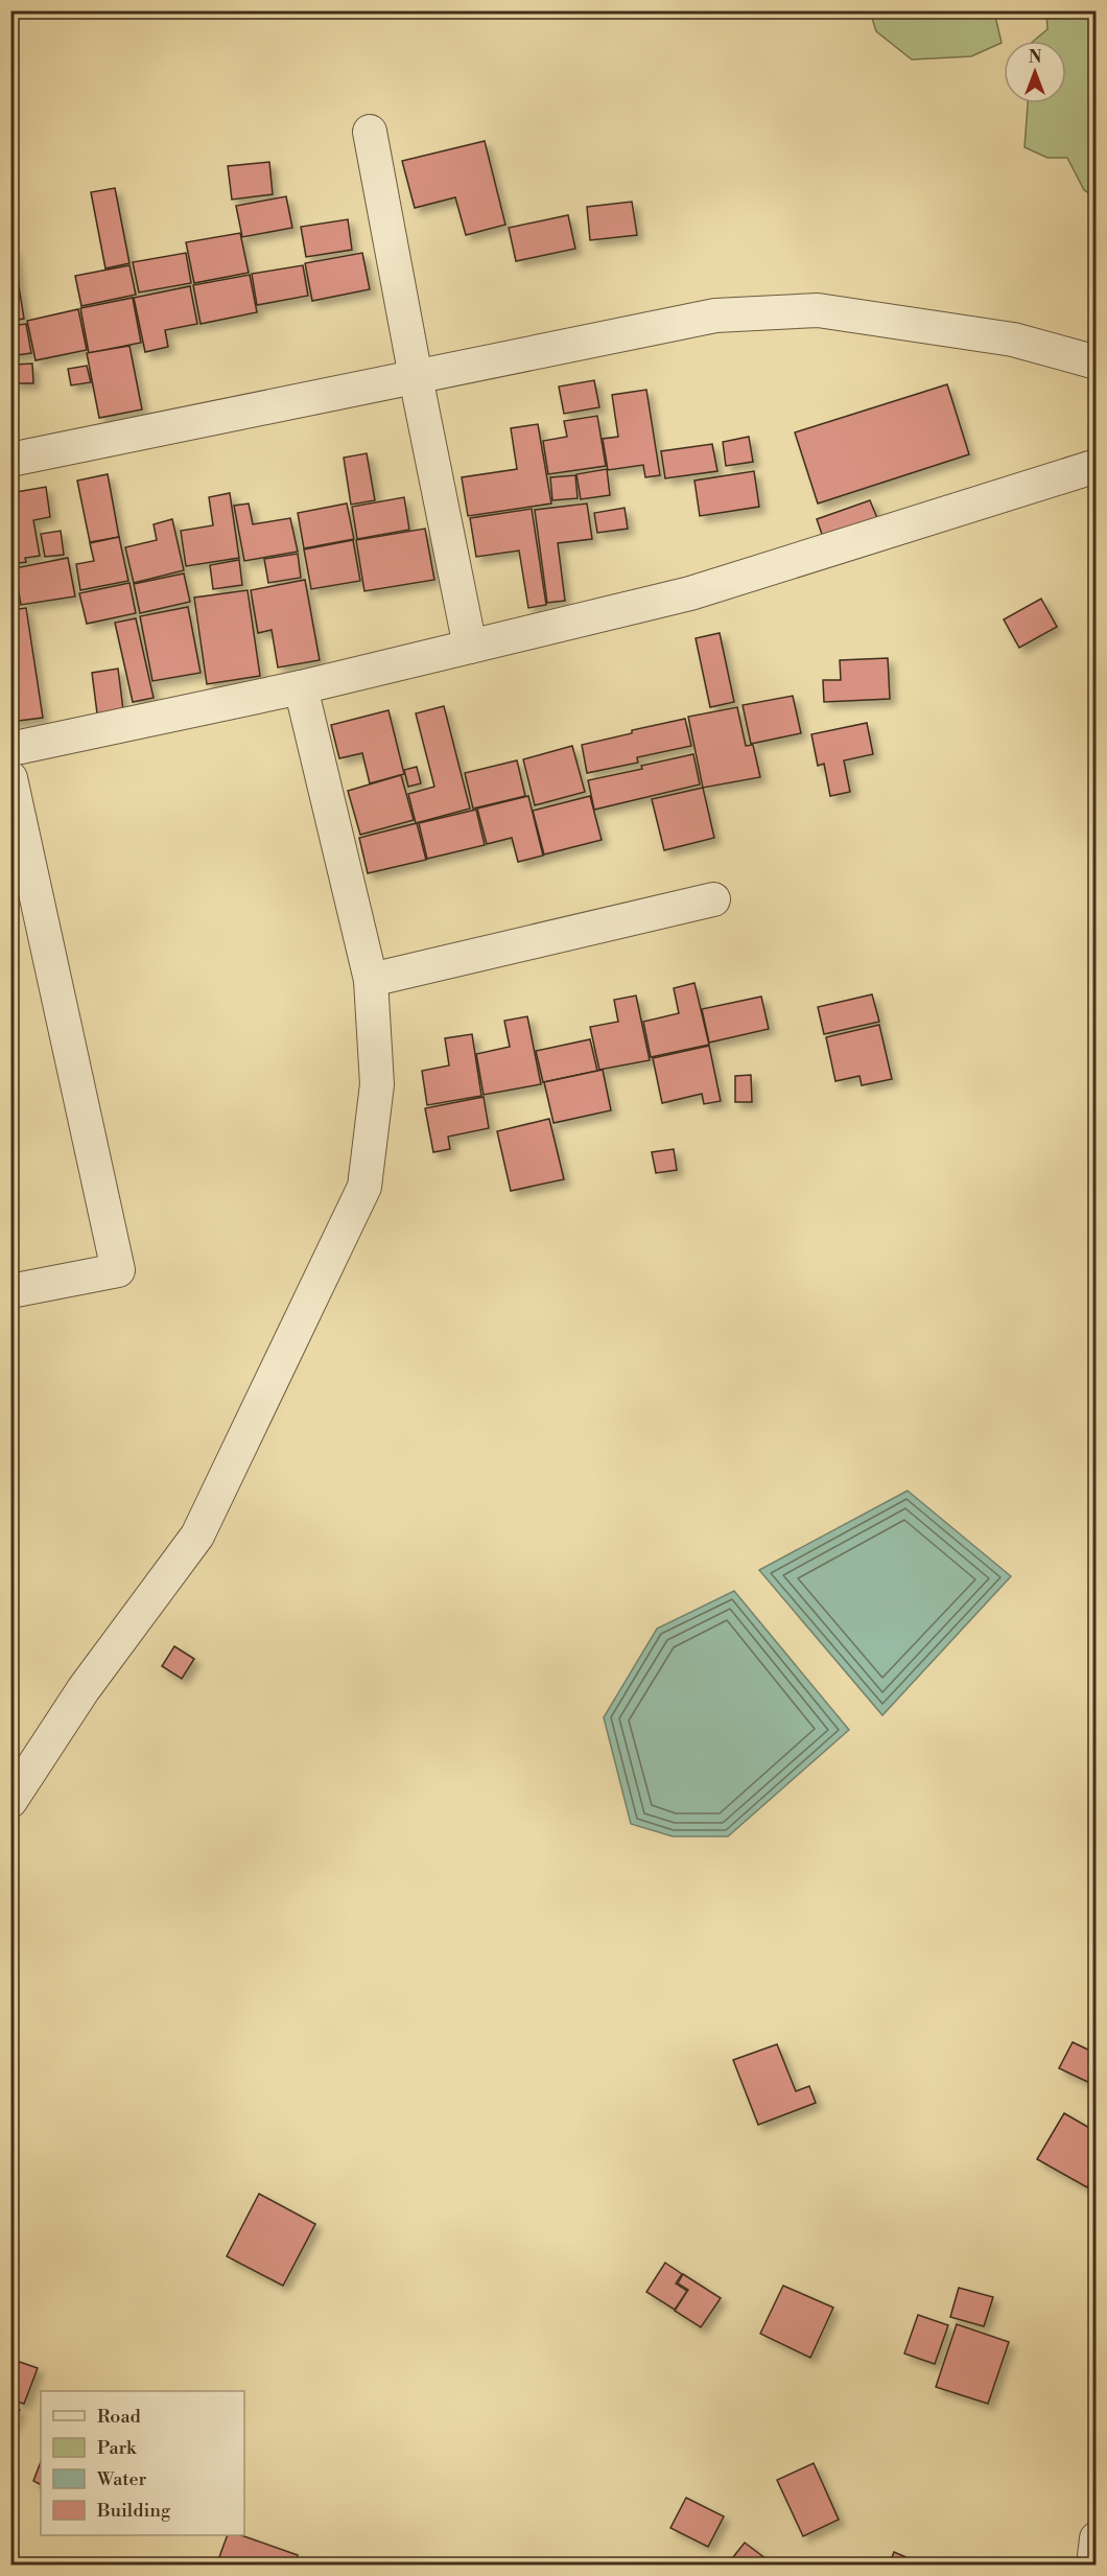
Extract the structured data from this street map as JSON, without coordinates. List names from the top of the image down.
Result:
{
  "legend": [
    "Road",
    "Park",
    "Water",
    "Building"
  ],
  "north": "top"
}
